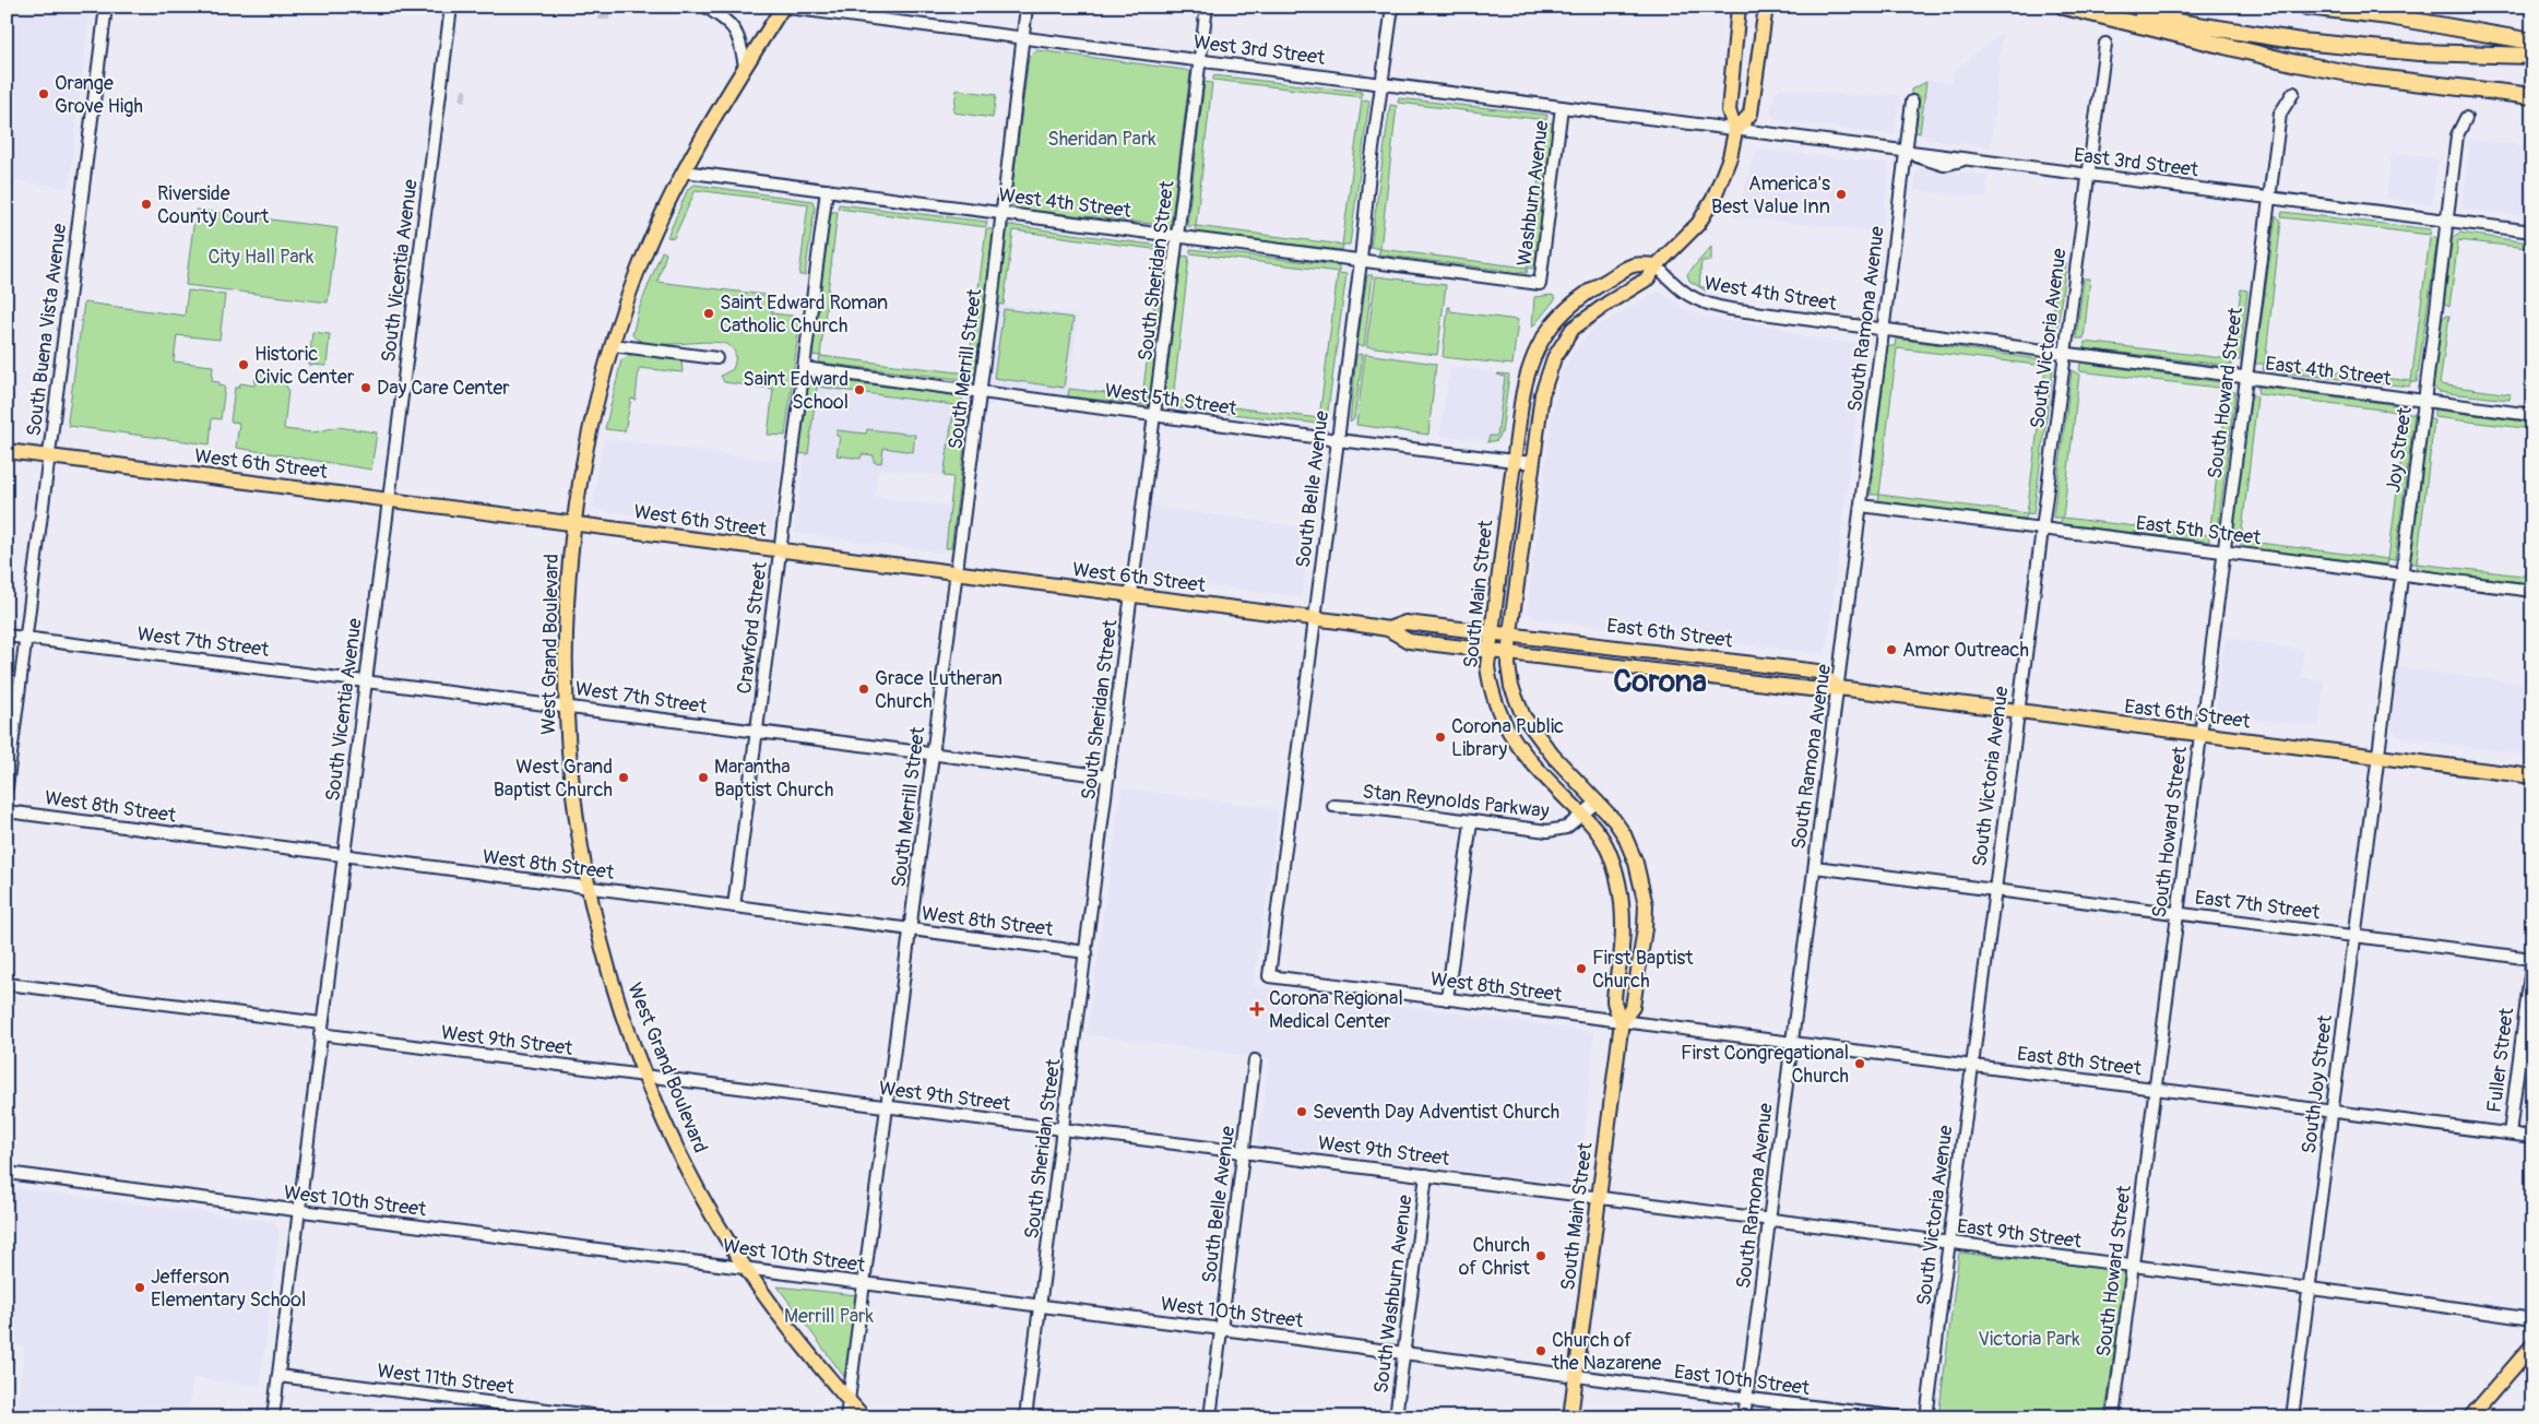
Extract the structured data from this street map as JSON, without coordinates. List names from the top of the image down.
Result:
{
  "streets": {
    "main road": [
      "West 6th Street",
      "South Main Street",
      "East 6th Street",
      "West Grand Boulevard"
    ],
    "street": [
      "West 3rd Street",
      "East 3rd Street",
      "Washburn Avenue",
      "West 4th Street",
      "South Vicentia Avenue",
      "South Sheridan Street",
      "South Ramona Avenue",
      "South Buena Vista Avenue",
      "South Victoria Avenue",
      "South Merrill Street",
      "East 4th Street",
      "South Howard Street",
      "West 5th Street",
      "Joy Street",
      "South Belle Avenue",
      "East 5th Street",
      "Crawford Street",
      "West 7th Street",
      "Stan Reynolds Parkway",
      "West 8th Street",
      "East 7th Street",
      "West 9th Street",
      "Fuller Street",
      "East 8th Street",
      "South Joy Street",
      "West 10th Street",
      "East 9th Street",
      "South Washburn Avenue",
      "West 11th Street",
      "East 10th Street"
    ]
  },
  "crossings": [
    ["West 3rd Street", "Washburn Avenue"],
    ["West 3rd Street", "South Sheridan Street"],
    ["West 3rd Street", "South Merrill Street"],
    ["West 3rd Street", "South Belle Avenue"],
    ["West 3rd Street", "South Main Street"],
    ["West 3rd Street", "West Grand Boulevard"],
    ["East 3rd Street", "South Ramona Avenue"],
    ["East 3rd Street", "South Victoria Avenue"],
    ["East 3rd Street", "South Howard Street"],
    ["East 3rd Street", "Joy Street"],
    ["Washburn Avenue", "West 4th Street"],
    ["West 4th Street", "South Sheridan Street"],
    ["West 4th Street", "South Ramona Avenue"],
    ["West 4th Street", "South Merrill Street"],
    ["West 4th Street", "East 4th Street"],
    ["West 4th Street", "South Belle Avenue"],
    ["West 4th Street", "South Main Street"],
    ["West 4th Street", "Crawford Street"],
    ["West 4th Street", "West Grand Boulevard"],
    ["South Vicentia Avenue", "West 6th Street"],
    ["South Vicentia Avenue", "West 7th Street"],
    ["South Vicentia Avenue", "West 8th Street"],
    ["South Vicentia Avenue", "West 9th Street"],
    ["South Vicentia Avenue", "West 10th Street"],
    ["South Vicentia Avenue", "West 11th Street"],
    ["South Sheridan Street", "West 5th Street"],
    ["South Sheridan Street", "West 6th Street"],
    ["South Sheridan Street", "West 7th Street"],
    ["South Sheridan Street", "West 8th Street"],
    ["South Sheridan Street", "West 9th Street"],
    ["South Sheridan Street", "West 10th Street"],
    ["South Ramona Avenue", "East 4th Street"],
    ["South Ramona Avenue", "East 5th Street"],
    ["South Ramona Avenue", "East 6th Street"],
    ["South Ramona Avenue", "East 7th Street"],
    ["South Ramona Avenue", "East 8th Street"],
    ["South Ramona Avenue", "East 9th Street"],
    ["South Ramona Avenue", "East 10th Street"],
    ["South Buena Vista Avenue", "West 6th Street"],
    ["South Buena Vista Avenue", "West 7th Street"],
    ["South Victoria Avenue", "East 4th Street"],
    ["South Victoria Avenue", "East 5th Street"],
    ["South Victoria Avenue", "East 6th Street"],
    ["South Victoria Avenue", "East 7th Street"],
    ["South Victoria Avenue", "East 8th Street"],
    ["South Victoria Avenue", "East 9th Street"],
    ["South Merrill Street", "West 5th Street"],
    ["South Merrill Street", "West 6th Street"],
    ["South Merrill Street", "West 7th Street"],
    ["South Merrill Street", "West Grand Boulevard"],
    ["South Merrill Street", "West 8th Street"],
    ["South Merrill Street", "West 9th Street"],
    ["South Merrill Street", "West 10th Street"],
    ["East 4th Street", "South Howard Street"],
    ["East 4th Street", "Joy Street"],
    ["South Howard Street", "East 5th Street"],
    ["South Howard Street", "East 6th Street"],
    ["South Howard Street", "East 7th Street"],
    ["South Howard Street", "East 8th Street"],
    ["South Howard Street", "East 9th Street"],
    ["West 5th Street", "South Belle Avenue"],
    ["West 5th Street", "South Main Street"],
    ["West 5th Street", "Crawford Street"],
    ["Joy Street", "East 5th Street"],
    ["Joy Street", "East 6th Street"],
    ["Joy Street", "South Joy Street"],
    ["West 6th Street", "South Belle Avenue"],
    ["West 6th Street", "South Main Street"],
    ["West 6th Street", "Crawford Street"],
    ["West 6th Street", "East 6th Street"],
    ["West 6th Street", "West Grand Boulevard"],
    ["South Belle Avenue", "West 8th Street"],
    ["South Belle Avenue", "West 9th Street"],
    ["South Belle Avenue", "West 10th Street"],
    ["South Main Street", "East 6th Street"],
    ["South Main Street", "Stan Reynolds Parkway"],
    ["South Main Street", "West 8th Street"],
    ["South Main Street", "West 9th Street"],
    ["South Main Street", "East 8th Street"],
    ["South Main Street", "West 10th Street"],
    ["South Main Street", "East 9th Street"],
    ["South Main Street", "East 10th Street"],
    ["Crawford Street", "West 7th Street"],
    ["Crawford Street", "West 8th Street"],
    ["East 6th Street", "South Joy Street"],
    ["West 7th Street", "West Grand Boulevard"],
    ["West Grand Boulevard", "West 8th Street"],
    ["West Grand Boulevard", "West 9th Street"],
    ["West Grand Boulevard", "West 10th Street"],
    ["West 8th Street", "East 8th Street"],
    ["East 7th Street", "Fuller Street"],
    ["East 7th Street", "South Joy Street"],
    ["West 9th Street", "East 9th Street"],
    ["West 9th Street", "South Washburn Avenue"],
    ["Fuller Street", "East 8th Street"],
    ["East 8th Street", "South Joy Street"],
    ["South Joy Street", "East 9th Street"],
    ["West 10th Street", "South Washburn Avenue"],
    ["West 10th Street", "East 10th Street"]
  ],
  "districts": ["Corona"],
  "parks": [
    "Sheridan Park",
    "City Hall Park",
    "Merrill Park",
    "Victoria Park"
  ],
  "places": {
    "other": [
      "Orange Grove High",
      "America's Best Value Inn",
      "Riverside County Court",
      "Saint Edward Roman Catholic Church",
      "Historic Civic Center",
      "Day Care Center",
      "Saint Edward School",
      "Amor Outreach",
      "Grace Lutheran Church",
      "Corona Public Library",
      "West Grand Baptist Church",
      "Marantha Baptist Church",
      "First Baptist Church",
      "First Congregational Church",
      "Seventh Day Adventist Church",
      "Church of Christ",
      "Jefferson Elementary School",
      "Church of the Nazarene"
    ],
    "health": ["Corona Regional Medical Center"]
  }
}
